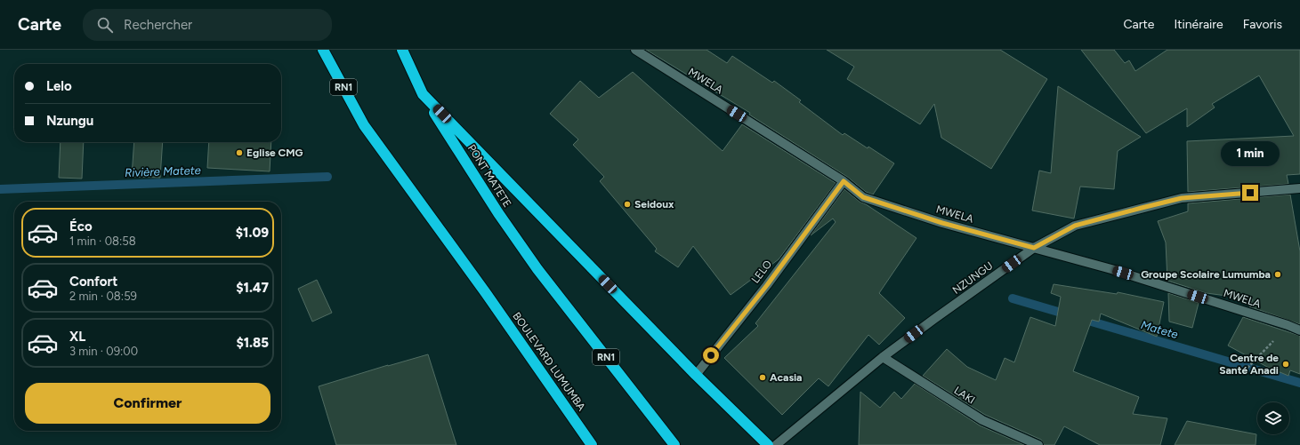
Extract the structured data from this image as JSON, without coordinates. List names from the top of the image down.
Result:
{
  "streets": {
    "highway": ["RN1", "PONT MATETE", "BOULEVARD LUMUMBA"],
    "street": [
      "MWELA",
      "LELO",
      "NZUNGU",
      "LAKI"
    ]
  },
  "crossings": [
    ["MWELA", "LELO"],
    ["MWELA", "NZUNGU"],
    ["RN1", "PONT MATETE"],
    ["NZUNGU", "LAKI"]
  ],
  "water": ["Rivière Matete", "Matete"],
  "places": [
    "Eglise CMG",
    "Seidoux",
    "Groupe Scolaire Lumumba",
    "Centre de Santé Anadi",
    "Acasia"
  ],
  "page": {
    "header": "Carte",
    "search": "Rechercher",
    "nav": ["Carte", "Itinéraire", "Favoris"],
    "banner": ["Lelo", "Nzungu"],
    "bubble": "1 min",
    "list": [
      {
        "name": "Éco",
        "note": "1 min · 08:58",
        "value": "$1.09"
      },
      {
        "name": "Confort",
        "note": "2 min · 08:59",
        "value": "$1.47"
      },
      {
        "name": "XL",
        "note": "3 min · 09:00",
        "value": "$1.85"
      }
    ],
    "buttons": "Confirmer"
  }
}
